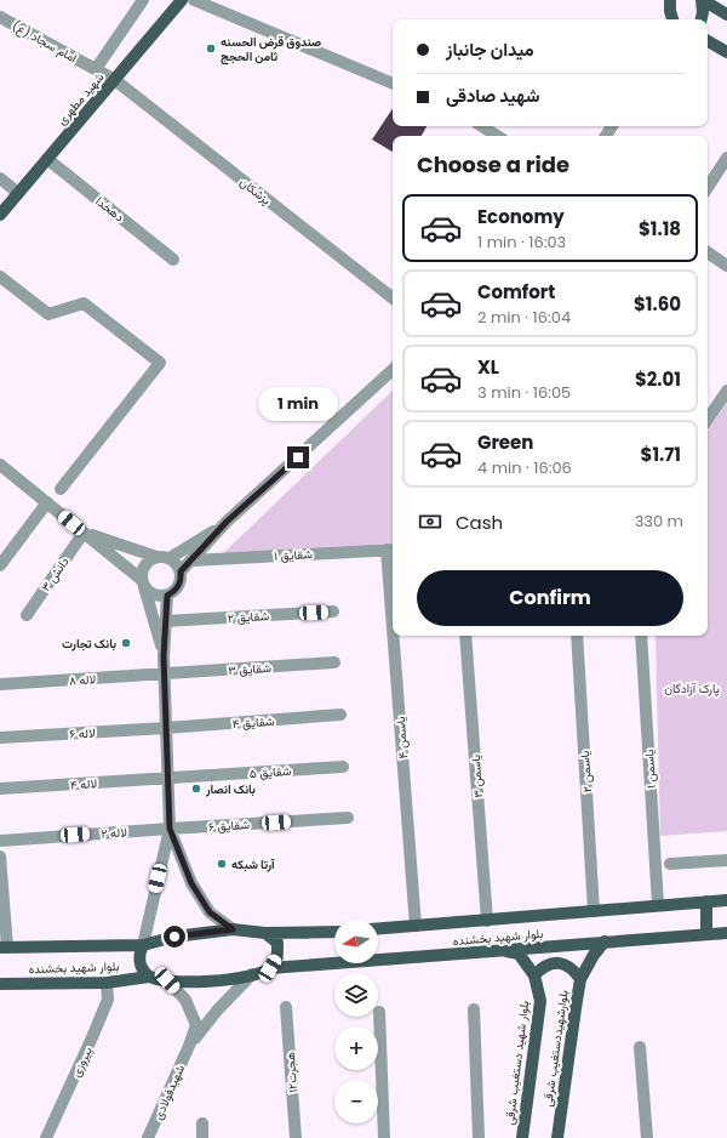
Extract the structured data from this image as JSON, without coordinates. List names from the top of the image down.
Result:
{
  "streets": {
    "main road": [
      "شهید مطهری",
      "بلوار شهید بخشنده",
      "بلوارشهیددستغیب شرقی",
      "بلوار شهید دستغیب شرقی"
    ],
    "street": [
      "امام سجاد (ع)",
      "پزشکان",
      "دهخدا",
      "شقایق ۱",
      "دانش ۳",
      "شقایق ۲",
      "شقایق ۳",
      "لاله ۸",
      "شقایق ۴",
      "لاله ۶",
      "یاسمن ۴",
      "یاسمن ۱",
      "شقایق ۵",
      "یاسمن ۲",
      "یاسمن ۳",
      "لاله ۴",
      "شقایق ۶",
      "لاله ۲",
      "پیروزی",
      "هجرت۱۲",
      "شهیدفولادی"
    ]
  },
  "crossings": [
    ["امام سجاد (ع)", "شهید مطهری"],
    ["امام سجاد (ع)", "پزشکان"],
    ["شهید مطهری", "پزشکان"],
    ["شهید مطهری", "دهخدا"],
    ["شقایق ۱", "یاسمن ۴"],
    ["شقایق ۳", "لاله ۸"],
    ["شقایق ۴", "لاله ۶"],
    ["یاسمن ۴", "بلوار شهید بخشنده"],
    ["یاسمن ۱", "بلوار شهید بخشنده"],
    ["شقایق ۵", "لاله ۴"],
    ["یاسمن ۲", "بلوار شهید بخشنده"],
    ["یاسمن ۳", "بلوار شهید بخشنده"],
    ["شقایق ۶", "لاله ۲"],
    ["بلوار شهید بخشنده", "بلوارشهیددستغیب شرقی"],
    ["بلوار شهید بخشنده", "پیروزی"],
    ["بلوار شهید بخشنده", "بلوار شهید دستغیب شرقی"]
  ],
  "parks": ["پارک آزادگان"],
  "places": [
    "صندوق قرض الحسنه ثامن الحجج",
    "بانک تجارت",
    "بانک انصار",
    "آرتا شبکه"
  ],
  "north": "left",
  "page": {
    "banner": ["میدان جانباز", "شهید صادقی"],
    "heading": "Choose a ride",
    "list": [
      {
        "name": "Economy",
        "note": "1 min · 16:03",
        "value": "$1.18"
      },
      {
        "name": "Comfort",
        "note": "2 min · 16:04",
        "value": "$1.60"
      },
      {
        "name": "XL",
        "note": "3 min · 16:05",
        "value": "$2.01"
      },
      {
        "name": "Green",
        "note": "4 min · 16:06",
        "value": "$1.71"
      }
    ],
    "bubble": "1 min",
    "pay": ["Cash", "330 m"],
    "buttons": "Confirm",
    "map_buttons": ["+", "−"]
  }
}
